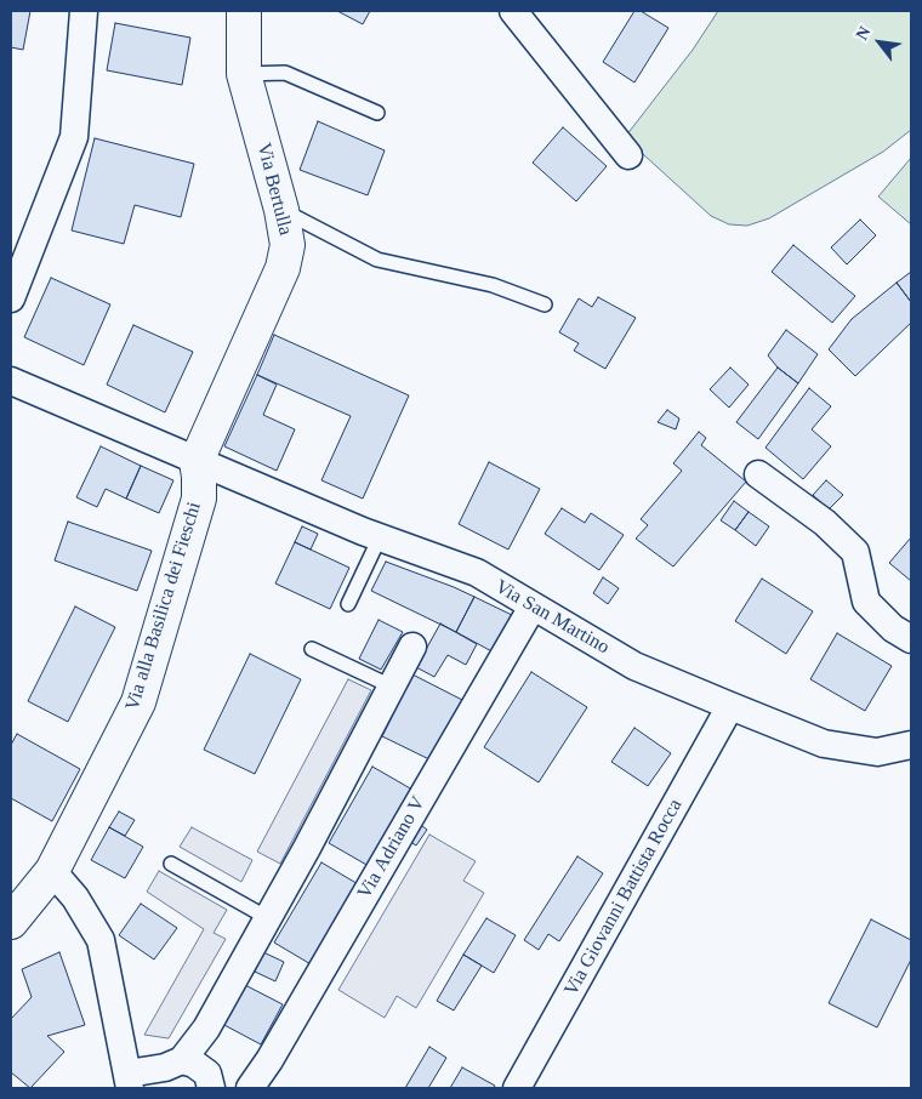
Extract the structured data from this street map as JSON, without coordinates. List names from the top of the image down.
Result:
{
  "streets": {
    "street": [
      "Via Bertulla",
      "Via alla Basilica dei Fieschi",
      "Via San Martino",
      "Via Adriano V",
      "Via Giovanni Battista Rocca"
    ]
  },
  "crossings": [
    ["Via Bertulla", "Via alla Basilica dei Fieschi"],
    ["Via Bertulla", "Via San Martino"],
    ["Via alla Basilica dei Fieschi", "Via San Martino"],
    ["Via San Martino", "Via Adriano V"],
    ["Via San Martino", "Via Giovanni Battista Rocca"]
  ],
  "north": "top left"
}
